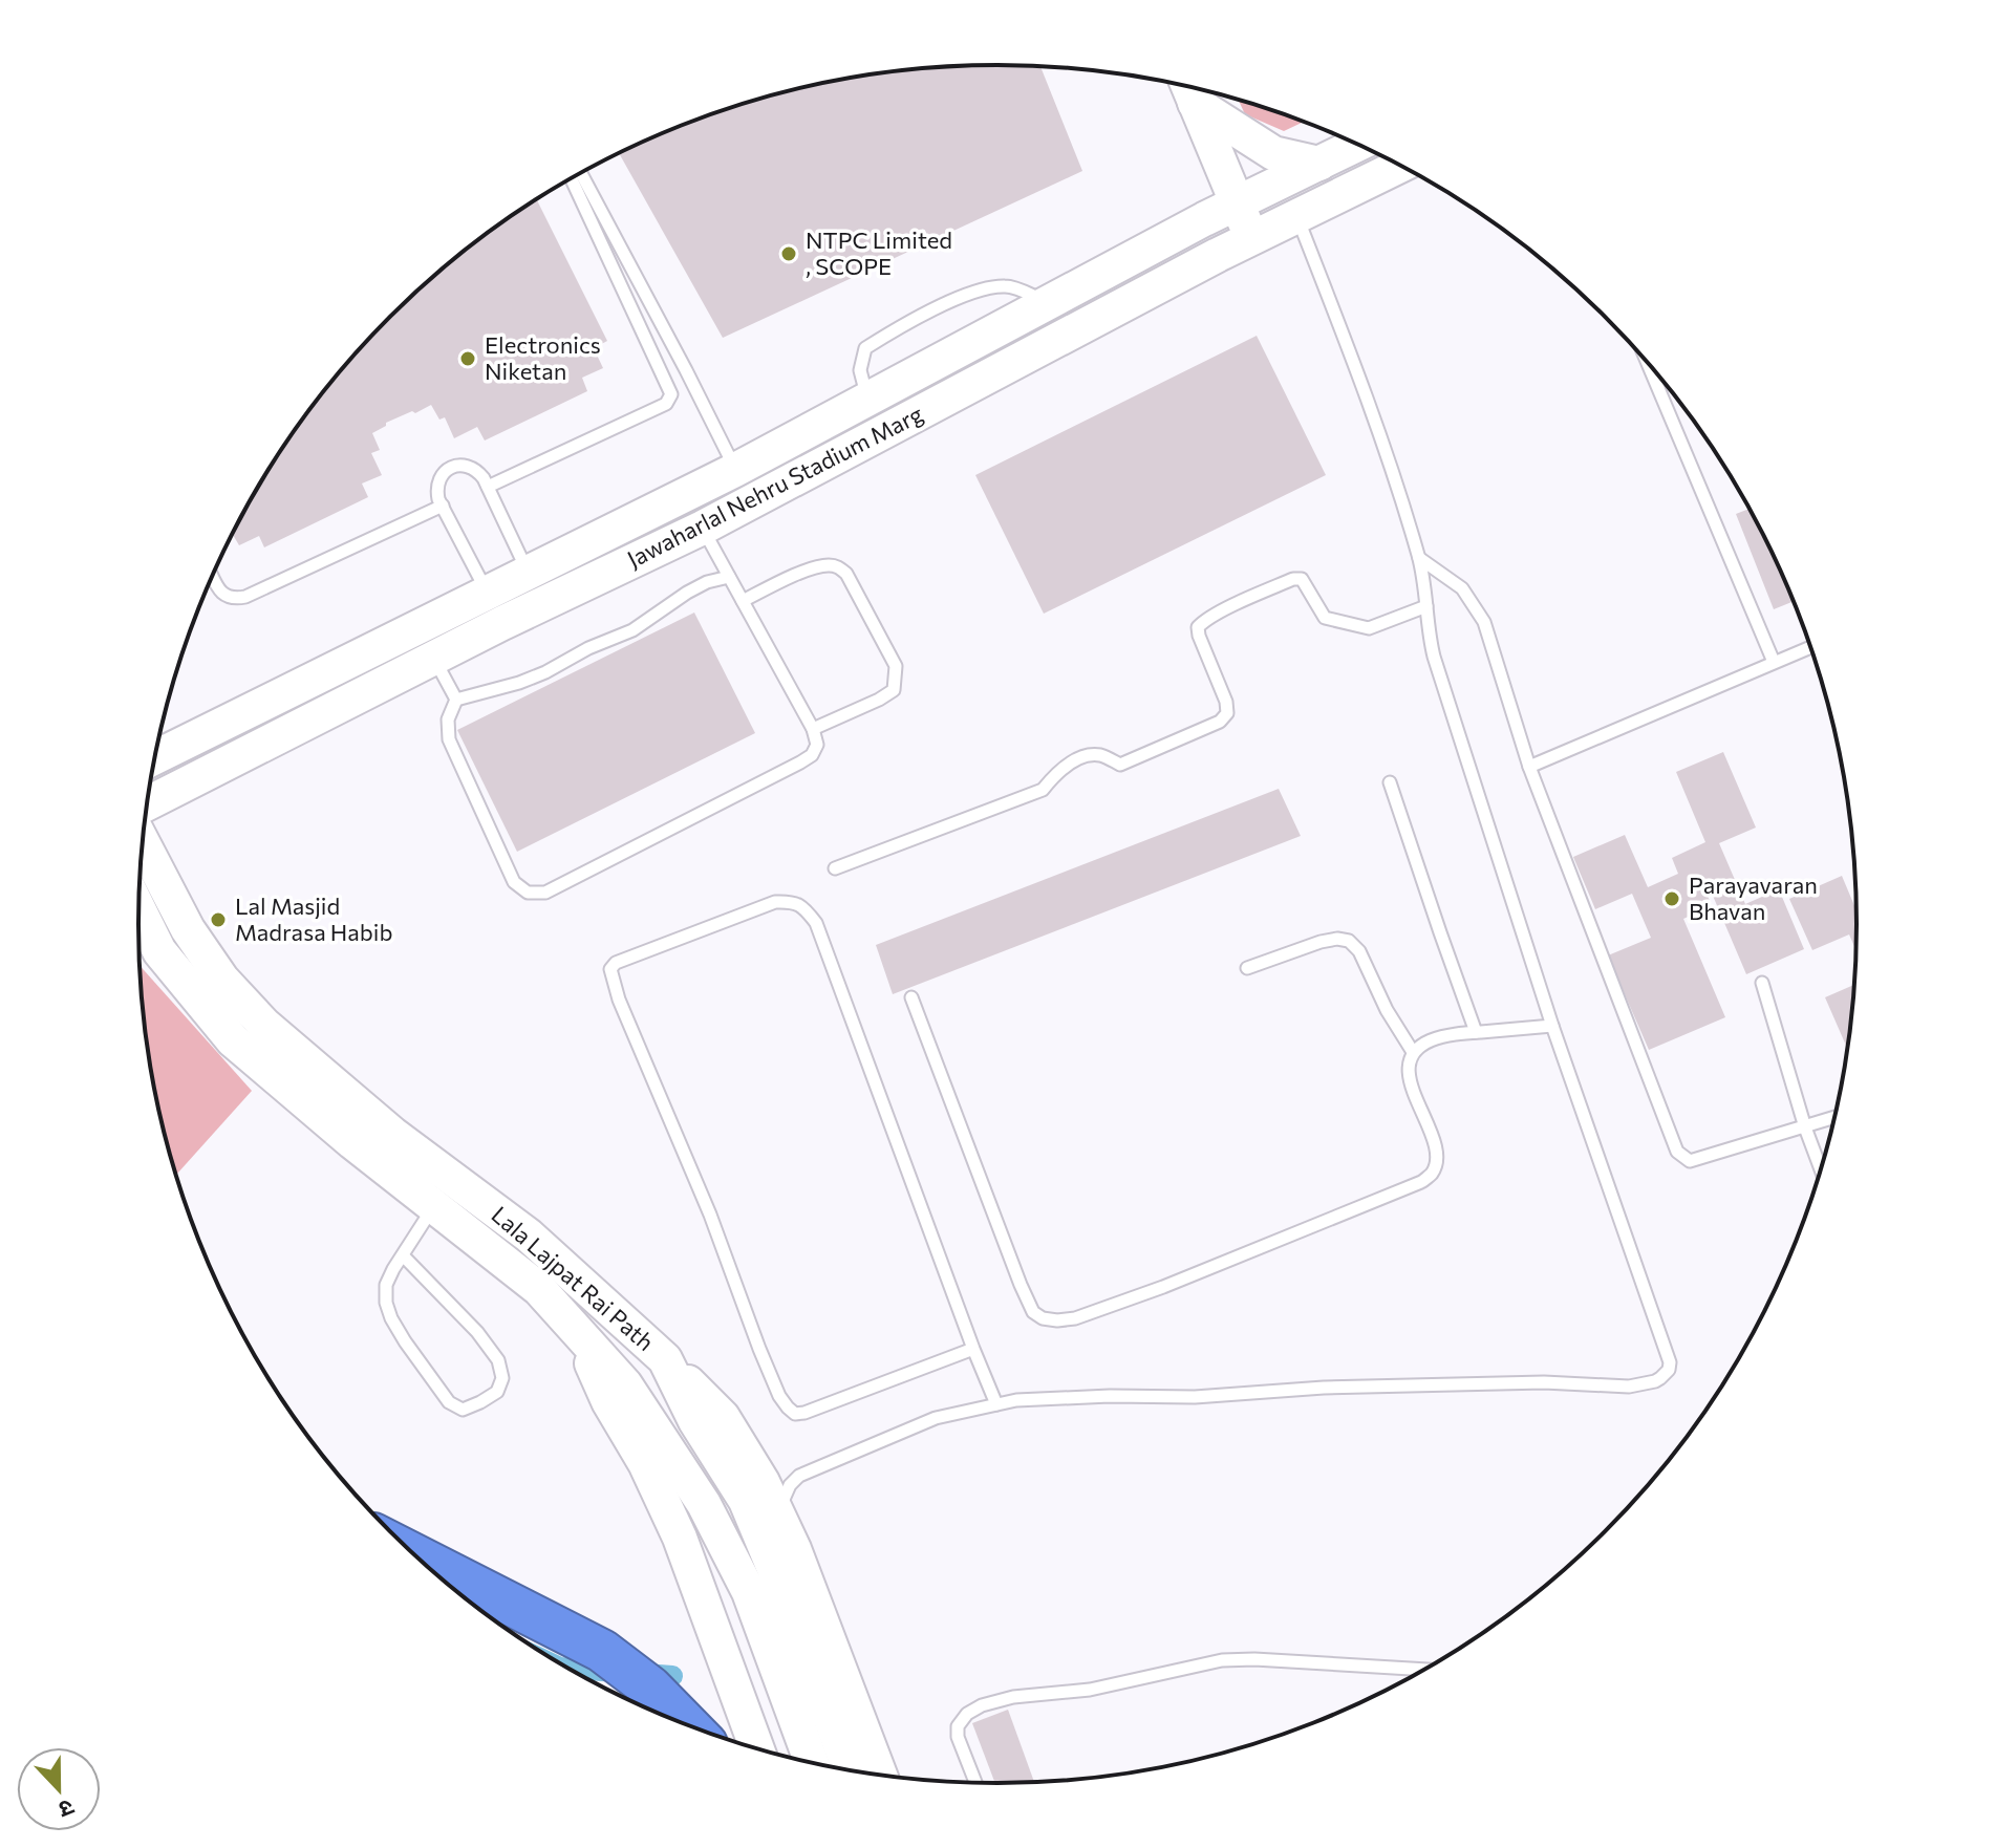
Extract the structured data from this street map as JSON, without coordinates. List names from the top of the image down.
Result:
{
  "streets": {
    "main road": ["Jawaharlal Nehru Stadium Marg", "Lala Lajpat Rai Path"]
  },
  "places": [
    "NTPC Limited , SCOPE",
    "Electronics Niketan",
    "Parayavaran Bhavan",
    "Lal Masjid Madrasa Habib"
  ],
  "north": "bottom"
}
